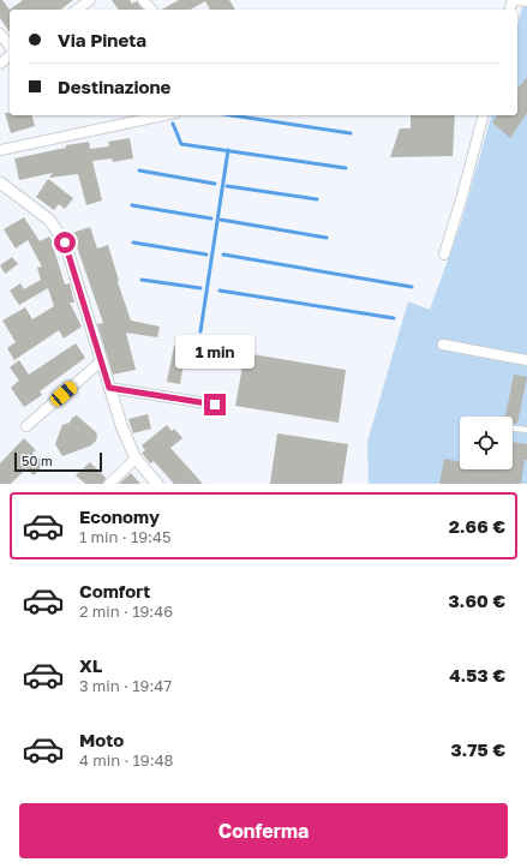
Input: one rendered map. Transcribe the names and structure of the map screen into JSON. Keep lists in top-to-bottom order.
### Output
{
  "scale_bar": "50 m",
  "page": {
    "banner": ["Via Pineta", "Destinazione"],
    "bubble": "1 min",
    "scale": "50 m",
    "list": [
      {
        "name": "Economy",
        "note": "1 min · 19:45",
        "value": "2.66 €"
      },
      {
        "name": "Comfort",
        "note": "2 min · 19:46",
        "value": "3.60 €"
      },
      {
        "name": "XL",
        "note": "3 min · 19:47",
        "value": "4.53 €"
      },
      {
        "name": "Moto",
        "note": "4 min · 19:48",
        "value": "3.75 €"
      }
    ],
    "buttons": "Conferma"
  }
}
